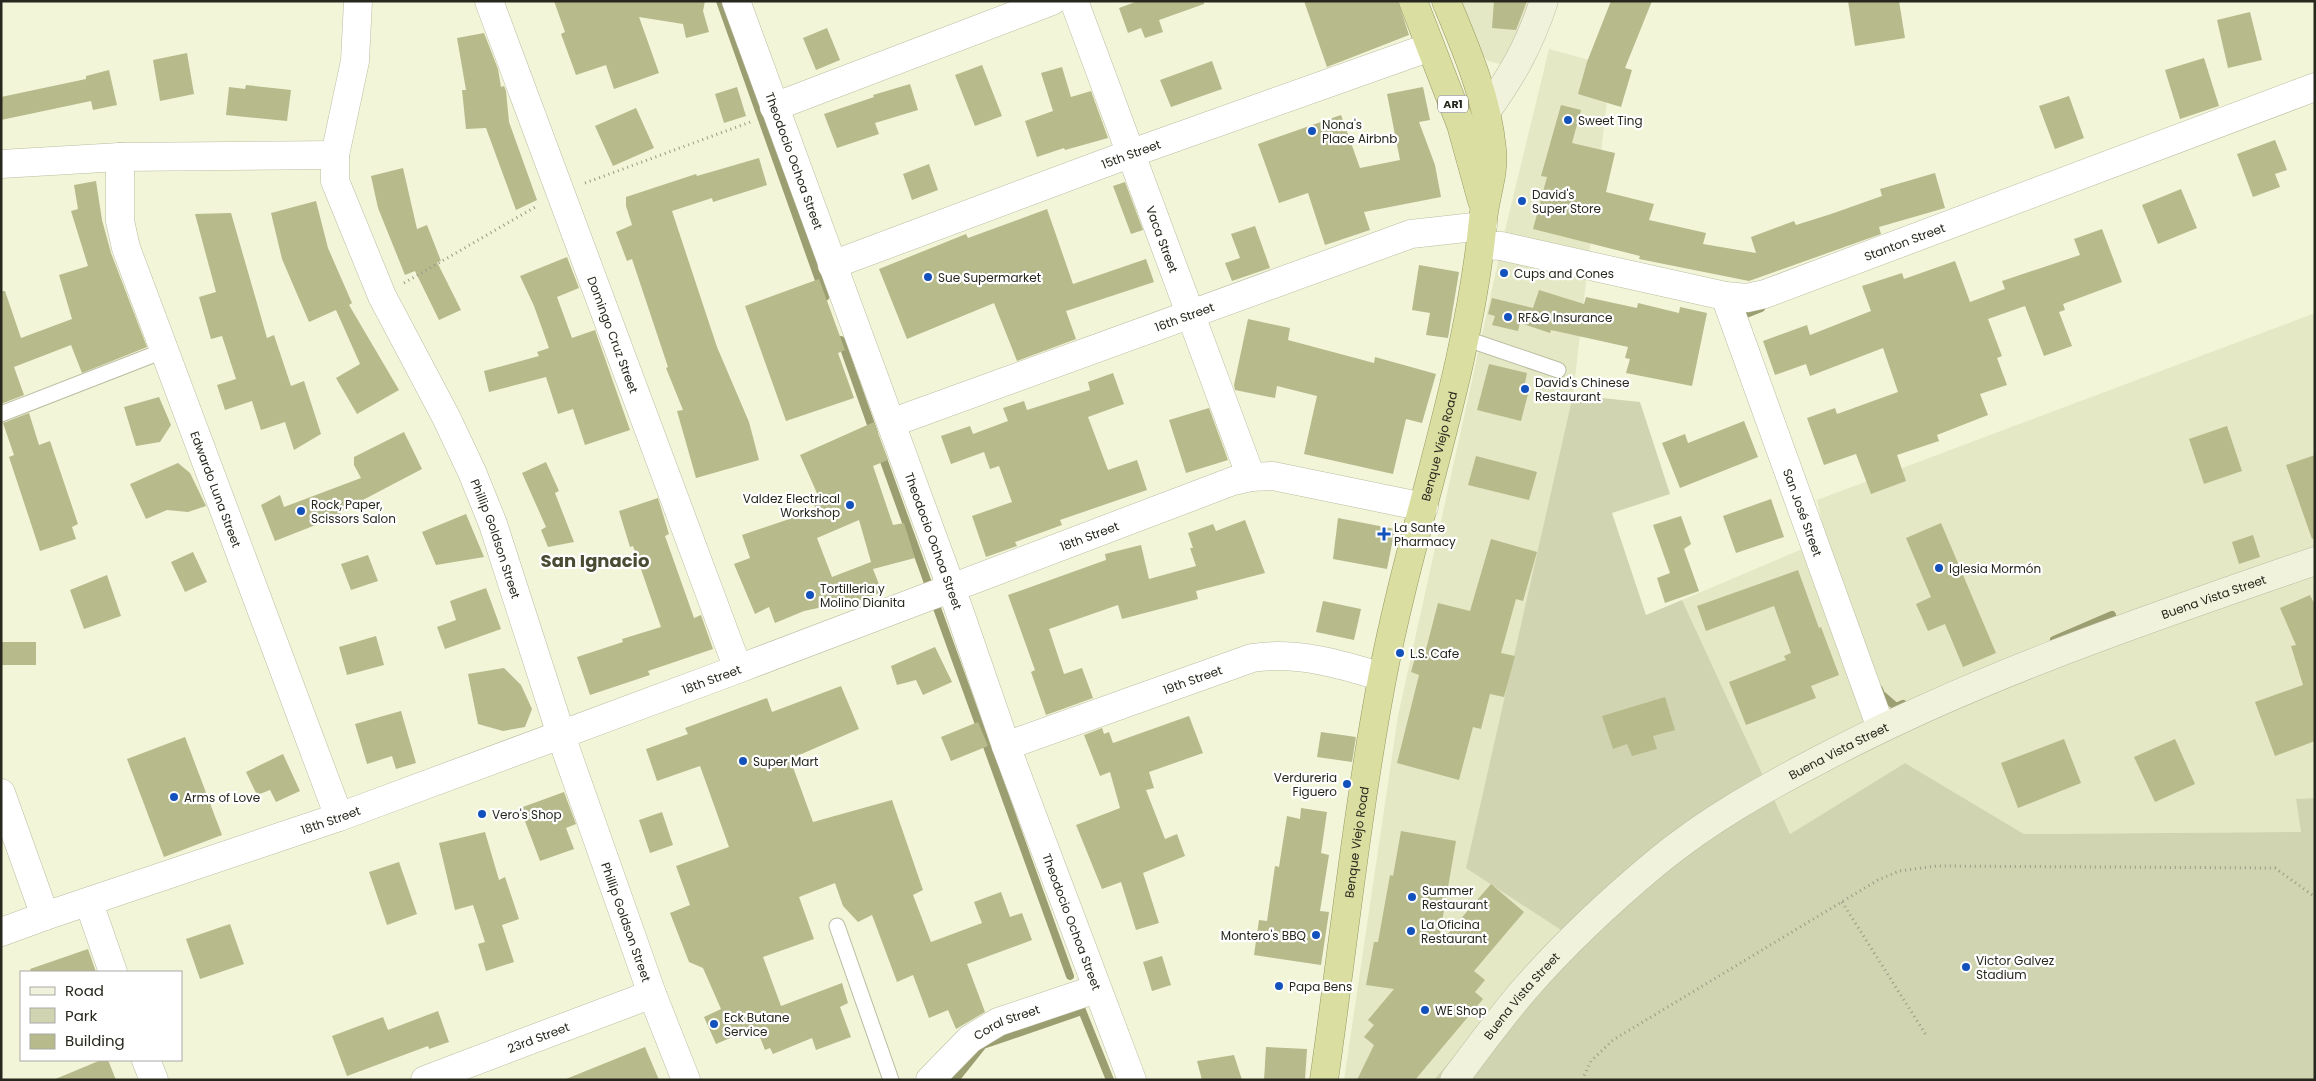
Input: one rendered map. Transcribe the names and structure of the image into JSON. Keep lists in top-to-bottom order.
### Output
{
  "streets": {
    "highway": ["AR1", "Benque Viejo Road"],
    "main road": ["Buena Vista Street"],
    "street": [
      "15th Street",
      "Theodocio Ochoa Street",
      "Vaca Street",
      "Stanton Street",
      "16th Street",
      "Domingo Cruz Street",
      "Edwardo Luna Street",
      "San José Street",
      "18th Street",
      "Phillip Goldson Street",
      "19th Street",
      "Coral Street",
      "23rd Street"
    ]
  },
  "crossings": [
    ["AR1", "15th Street"],
    ["AR1", "Stanton Street"],
    ["AR1", "16th Street"],
    ["AR1", "Benque Viejo Road"],
    ["15th Street", "Theodocio Ochoa Street"],
    ["15th Street", "Vaca Street"],
    ["Theodocio Ochoa Street", "16th Street"],
    ["Theodocio Ochoa Street", "18th Street"],
    ["Theodocio Ochoa Street", "19th Street"],
    ["Theodocio Ochoa Street", "Coral Street"],
    ["Vaca Street", "16th Street"],
    ["Vaca Street", "18th Street"],
    ["Stanton Street", "16th Street"],
    ["Stanton Street", "Benque Viejo Road"],
    ["Stanton Street", "San José Street"],
    ["16th Street", "Benque Viejo Road"],
    ["Domingo Cruz Street", "18th Street"],
    ["Benque Viejo Road", "18th Street"],
    ["Benque Viejo Road", "19th Street"],
    ["Edwardo Luna Street", "18th Street"],
    ["San José Street", "Buena Vista Street"],
    ["18th Street", "Phillip Goldson Street"],
    ["Phillip Goldson Street", "23rd Street"]
  ],
  "districts": ["San Ignacio"],
  "places": {
    "other": [
      "Sweet Ting",
      "Nona's Place Airbnb",
      "David's Super Store",
      "Cups and Cones",
      "Sue Supermarket",
      "RF&G Insurance",
      "David's Chinese Restaurant",
      "Valdez Electrical Workshop",
      "Rock, Paper, Scissors Salon",
      "Iglesia Mormón",
      "Tortilleria y Molino Dianita",
      "L.S. Cafe",
      "Super Mart",
      "Verdureria Figuero",
      "Arms of Love",
      "Vero's Shop",
      "Summer Restaurant",
      "La Oficina Restaurant",
      "Montero's BBQ",
      "Victor Galvez Stadium",
      "Papa Bens",
      "WE Shop",
      "Eck Butane Service"
    ],
    "health": ["La Sante Pharmacy"]
  },
  "legend": ["Road", "Park", "Building"]
}
